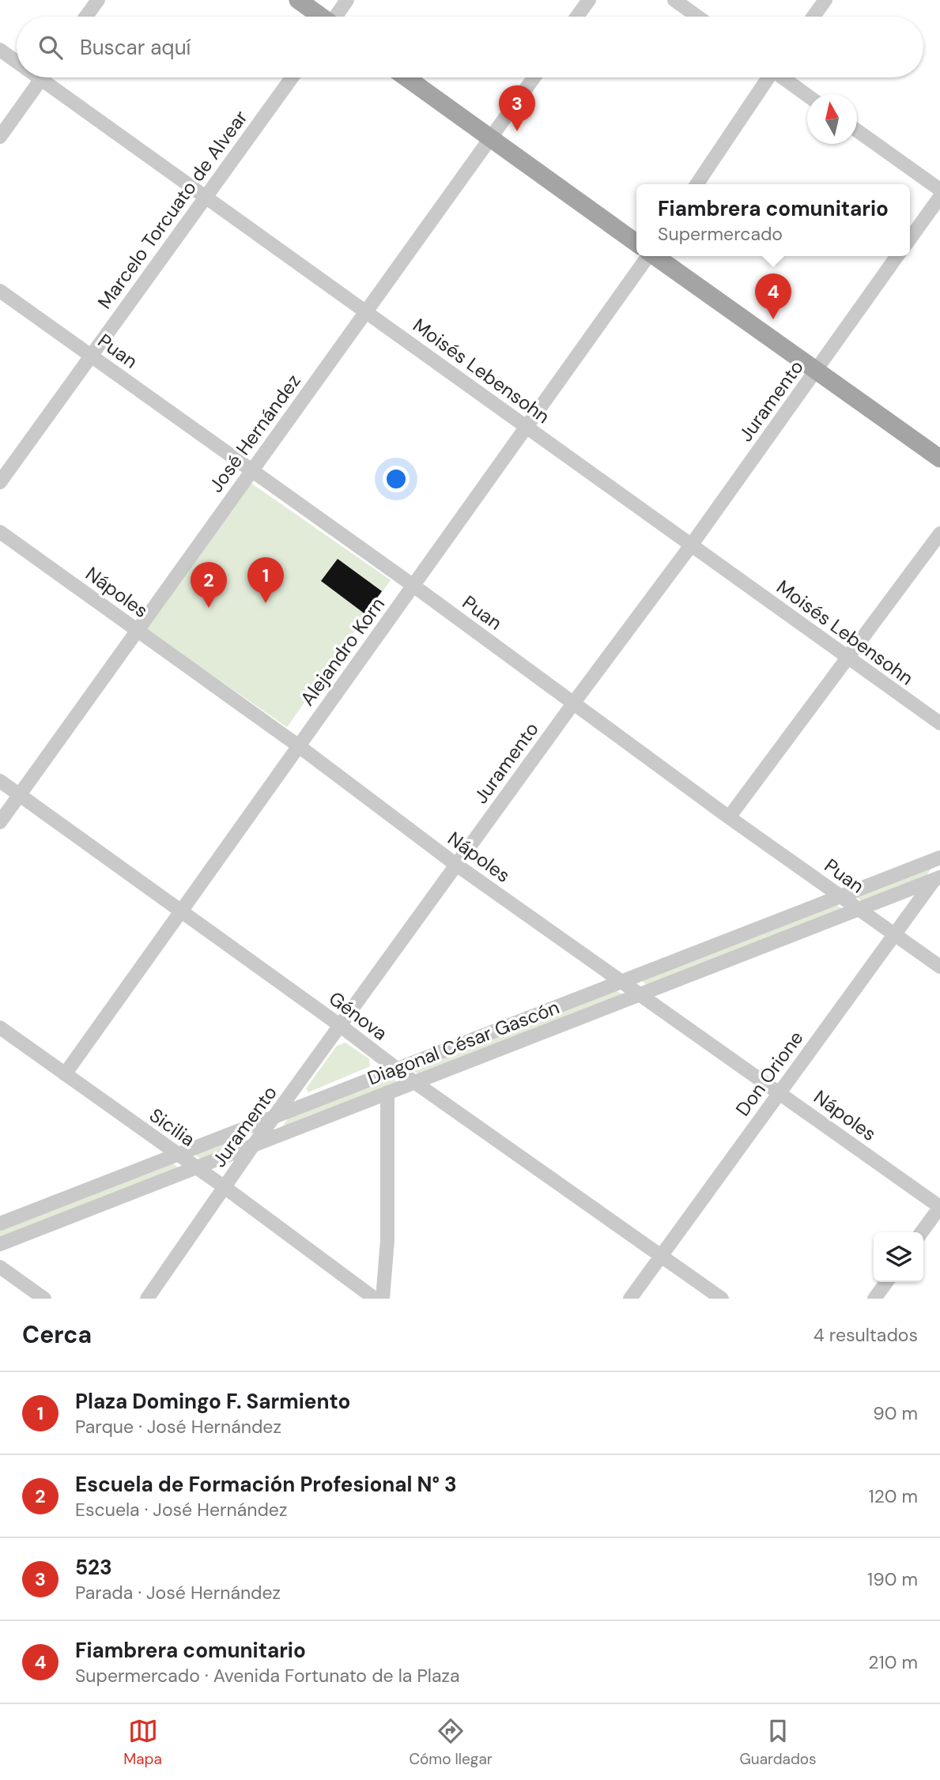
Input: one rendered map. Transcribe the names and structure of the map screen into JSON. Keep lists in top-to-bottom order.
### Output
{
  "streets": {
    "street": [
      "Marcelo Torcuato de Alvear",
      "Puan",
      "Moisés Lebensohn",
      "Juramento",
      "José Hernández",
      "Nápoles",
      "Alejandro Korn",
      "Génova",
      "Diagonal César Gascón",
      "Don Orione",
      "Sicilia"
    ]
  },
  "crossings": [
    ["Marcelo Torcuato de Alvear", "Puan"],
    ["Marcelo Torcuato de Alvear", "Moisés Lebensohn"],
    ["Puan", "Juramento"],
    ["Puan", "José Hernández"],
    ["Puan", "Alejandro Korn"],
    ["Puan", "Diagonal César Gascón"],
    ["Puan", "Don Orione"],
    ["Moisés Lebensohn", "Juramento"],
    ["Moisés Lebensohn", "José Hernández"],
    ["Moisés Lebensohn", "Alejandro Korn"],
    ["Juramento", "Nápoles"],
    ["Juramento", "Génova"],
    ["Juramento", "Diagonal César Gascón"],
    ["Juramento", "Sicilia"],
    ["José Hernández", "Nápoles"],
    ["José Hernández", "Génova"],
    ["Nápoles", "Alejandro Korn"],
    ["Nápoles", "Diagonal César Gascón"],
    ["Nápoles", "Don Orione"],
    ["Alejandro Korn", "Génova"],
    ["Alejandro Korn", "Sicilia"],
    ["Génova", "Diagonal César Gascón"],
    ["Génova", "Don Orione"],
    ["Diagonal César Gascón", "Don Orione"],
    ["Diagonal César Gascón", "Sicilia"]
  ],
  "north": "top",
  "page": {
    "search": "Buscar aquí",
    "pins": [
      "3",
      "4",
      "1",
      "2"
    ],
    "popup": ["Fiambrera comunitario", "Supermercado"],
    "heading": ["Cerca", "4 resultados"],
    "list": [
      {
        "mark": "1",
        "name": "Plaza Domingo F. Sarmiento",
        "note": "Parque · José Hernández",
        "value": "90 m"
      },
      {
        "mark": "2",
        "name": "Escuela de Formación Profesional N° 3",
        "note": "Escuela · José Hernández",
        "value": "120 m"
      },
      {
        "mark": "3",
        "name": "523",
        "note": "Parada · José Hernández",
        "value": "190 m"
      },
      {
        "mark": "4",
        "name": "Fiambrera comunitario",
        "note": "Supermercado · Avenida Fortunato de la Plaza",
        "value": "210 m"
      }
    ],
    "nav": ["Mapa", "Cómo llegar", "Guardados"]
  }
}
